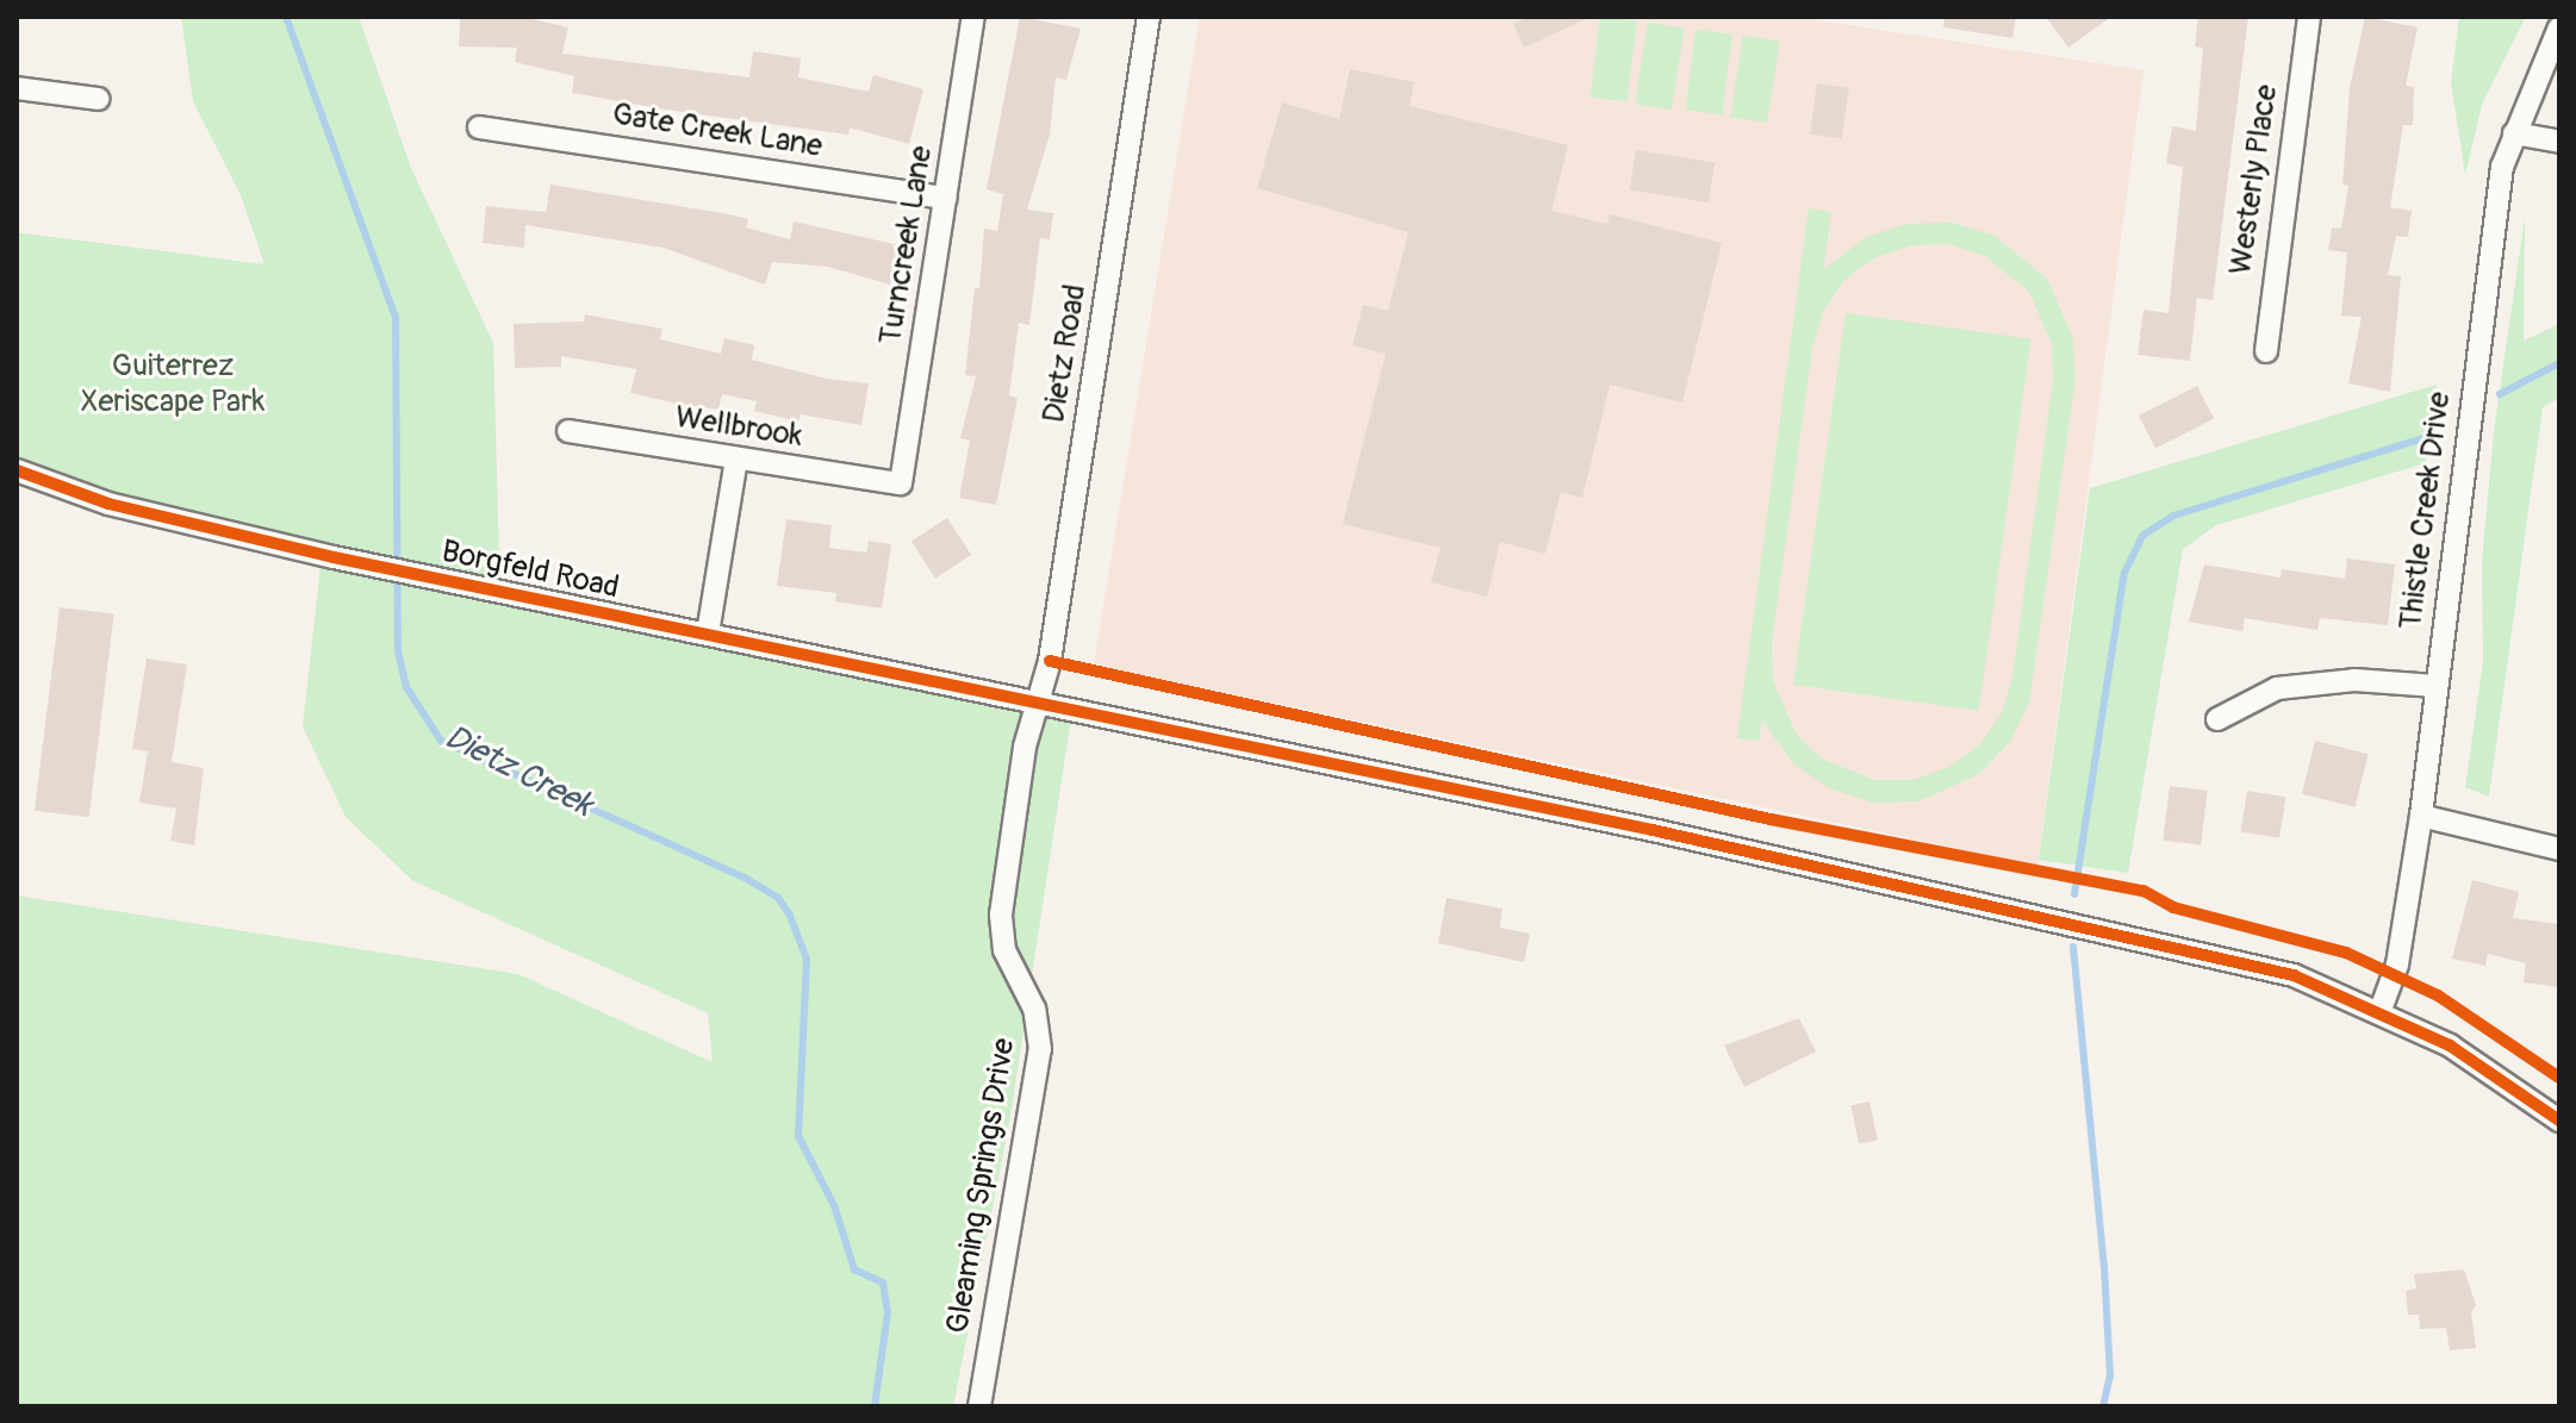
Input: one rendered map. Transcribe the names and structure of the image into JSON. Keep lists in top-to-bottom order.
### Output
{
  "streets": {
    "street": [
      "Gate Creek Lane",
      "Westerly Place",
      "Turncreek Lane",
      "Dietz Road",
      "Wellbrook",
      "Thistle Creek Drive",
      "Borgfeld Road",
      "Gleaming Springs Drive"
    ]
  },
  "crossings": [
    ["Gate Creek Lane", "Turncreek Lane"],
    ["Turncreek Lane", "Wellbrook"],
    ["Dietz Road", "Borgfeld Road"],
    ["Dietz Road", "Gleaming Springs Drive"],
    ["Thistle Creek Drive", "Borgfeld Road"],
    ["Borgfeld Road", "Gleaming Springs Drive"]
  ],
  "water": ["Dietz Creek"],
  "parks": ["Guiterrez Xeriscape Park"]
}
